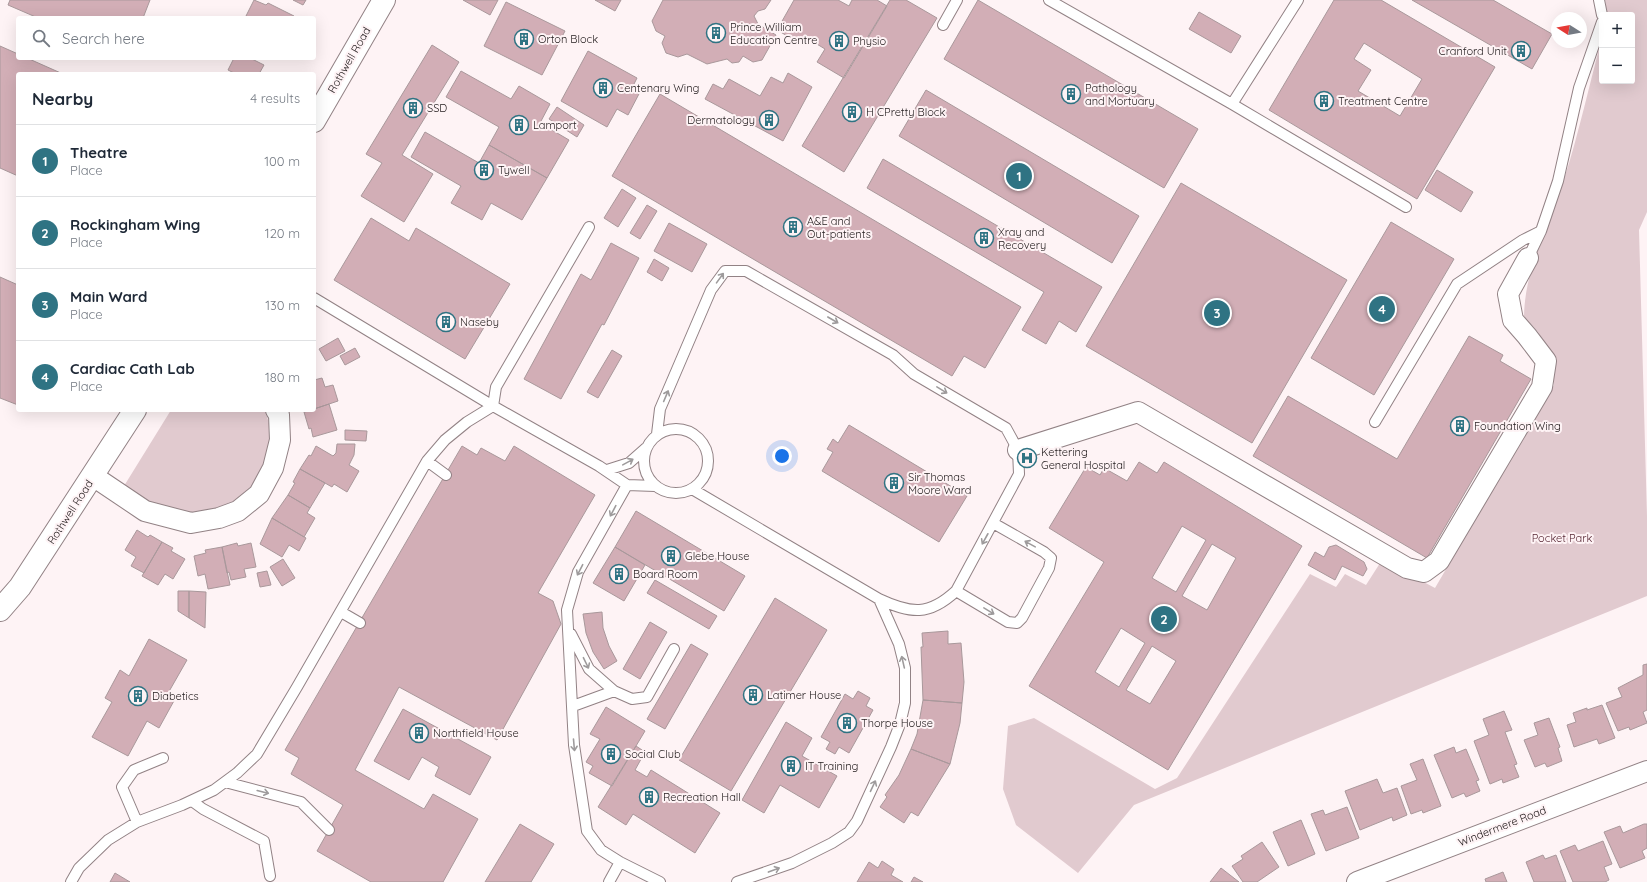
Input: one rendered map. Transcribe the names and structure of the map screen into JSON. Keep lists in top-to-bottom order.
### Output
{
  "streets": {
    "main road": ["Rothwell Road"],
    "street": ["Windermere Road"]
  },
  "parks": ["Pocket Park"],
  "places": {
    "building": [
      "Prince William Education Centre",
      "Orton Block",
      "Physio",
      "Cranford Unit",
      "Centenary Wing",
      "Pathology and Mortuary",
      "Treatment Centre",
      "SSD",
      "H CPretty Block",
      "Dermatology",
      "Lamport",
      "Tywell",
      "A&E and Out-patients",
      "Xray and Recovery",
      "Naseby",
      "Foundation Wing",
      "Sir Thomas Moore Ward",
      "Glebe House",
      "Board Room",
      "Latimer House",
      "Diabetics",
      "Thorpe House",
      "Northfield House",
      "Social Club",
      "IT Training",
      "Recreation Hall"
    ],
    "hospital": ["Kettering General Hospital"]
  },
  "north": "left",
  "page": {
    "map_buttons": ["+", "−"],
    "search": "Search here",
    "heading": ["Nearby", "4 results"],
    "list": [
      {
        "mark": "1",
        "name": "Theatre",
        "note": "Place",
        "value": "100 m"
      },
      {
        "mark": "2",
        "name": "Rockingham Wing",
        "note": "Place",
        "value": "120 m"
      },
      {
        "mark": "3",
        "name": "Main Ward",
        "note": "Place",
        "value": "130 m"
      },
      {
        "mark": "4",
        "name": "Cardiac Cath Lab",
        "note": "Place",
        "value": "180 m"
      }
    ],
    "pins": [
      "1",
      "4",
      "3",
      "2"
    ]
  }
}
